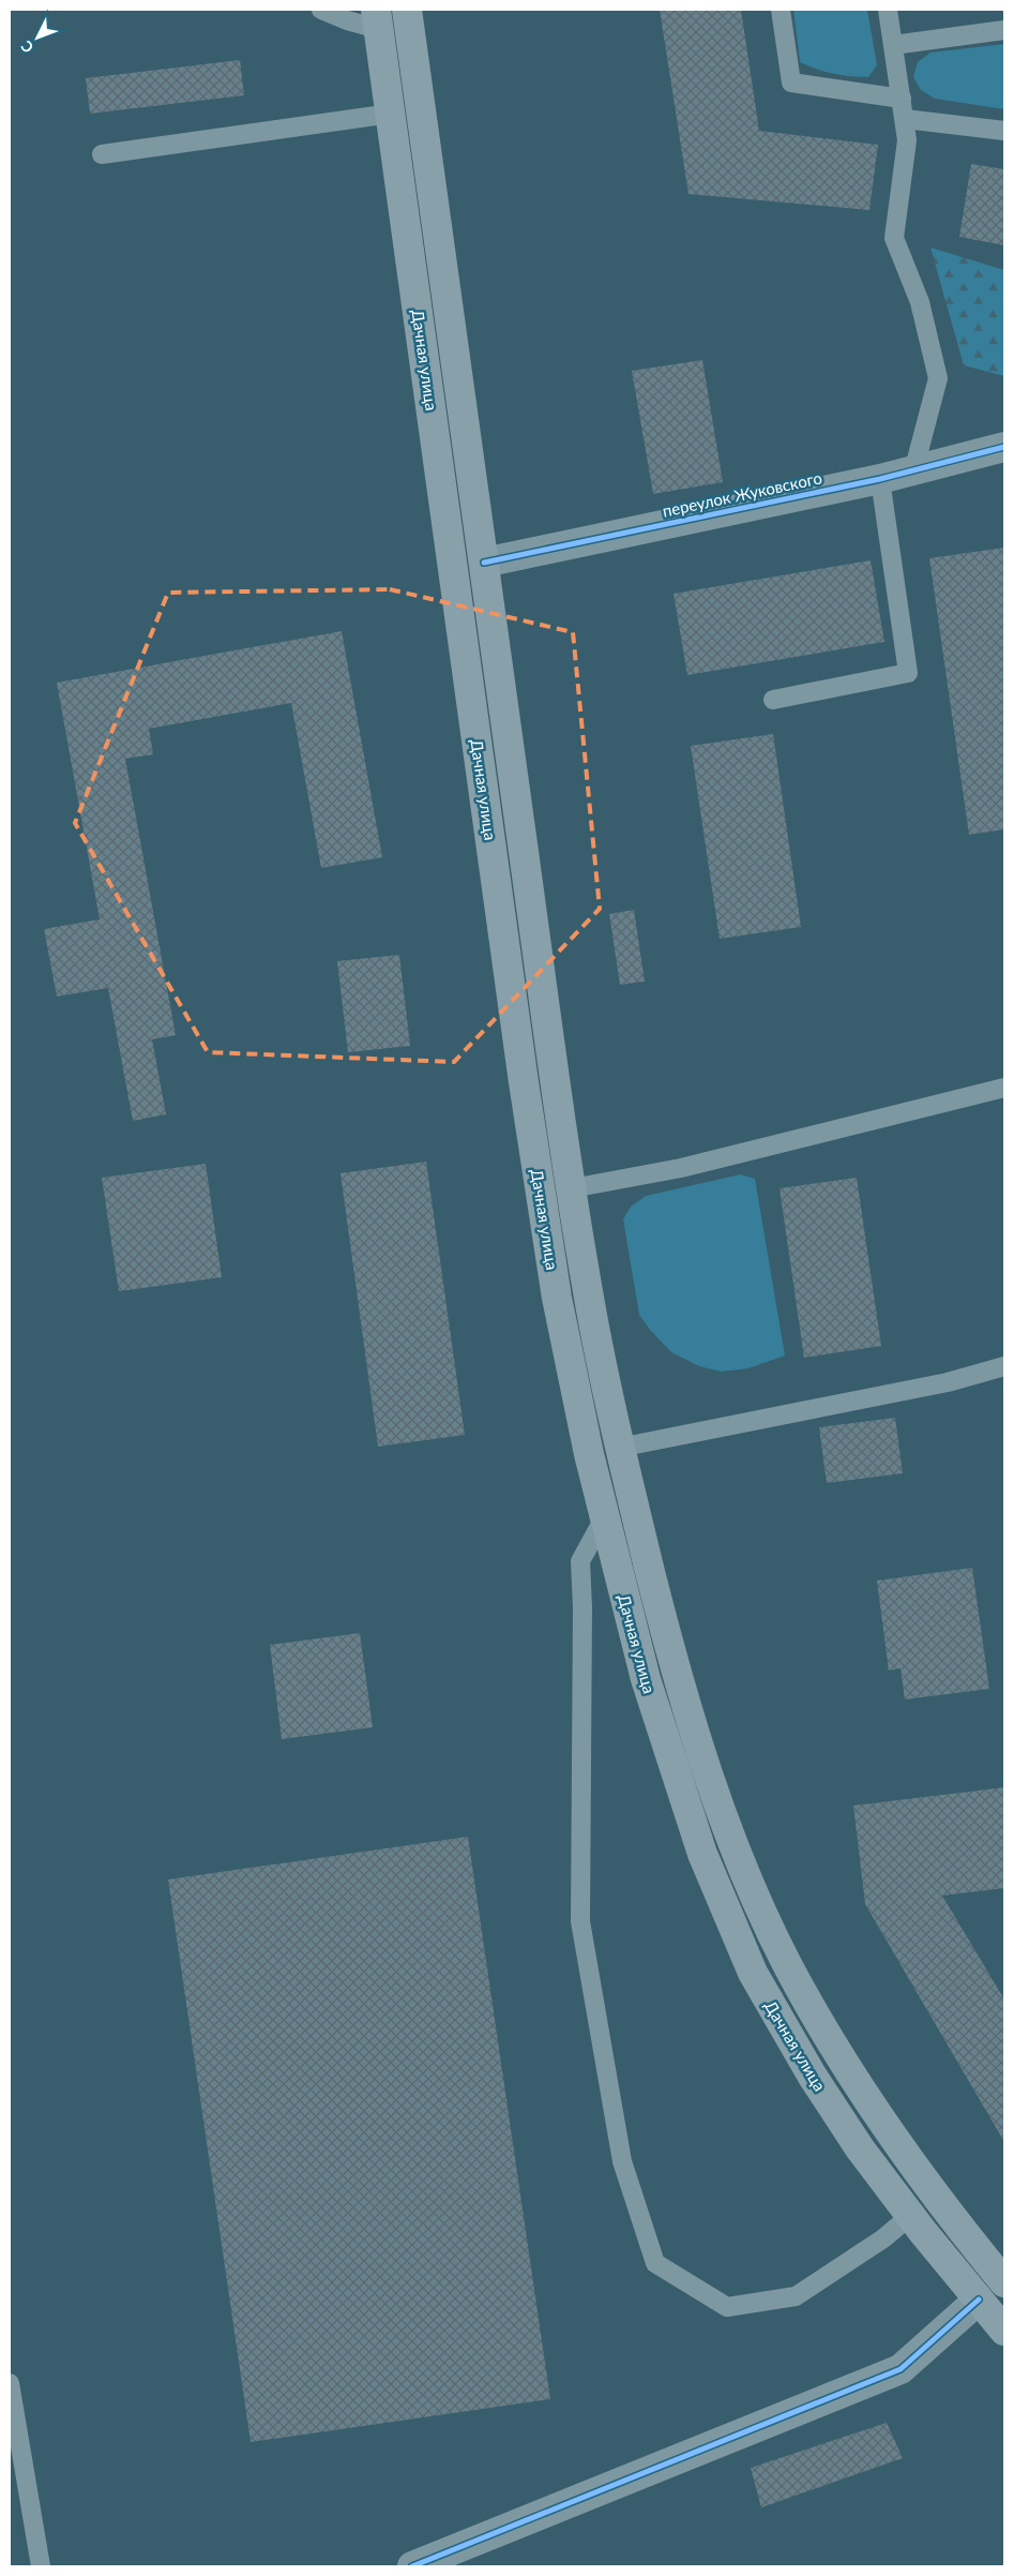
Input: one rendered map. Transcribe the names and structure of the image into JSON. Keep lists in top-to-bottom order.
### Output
{
  "streets": {
    "main road": ["Дачная улица"],
    "street": ["переулок Жуковского"]
  },
  "crossings": [
    ["Дачная улица", "переулок Жуковского"]
  ],
  "north": "bottom left"
}
